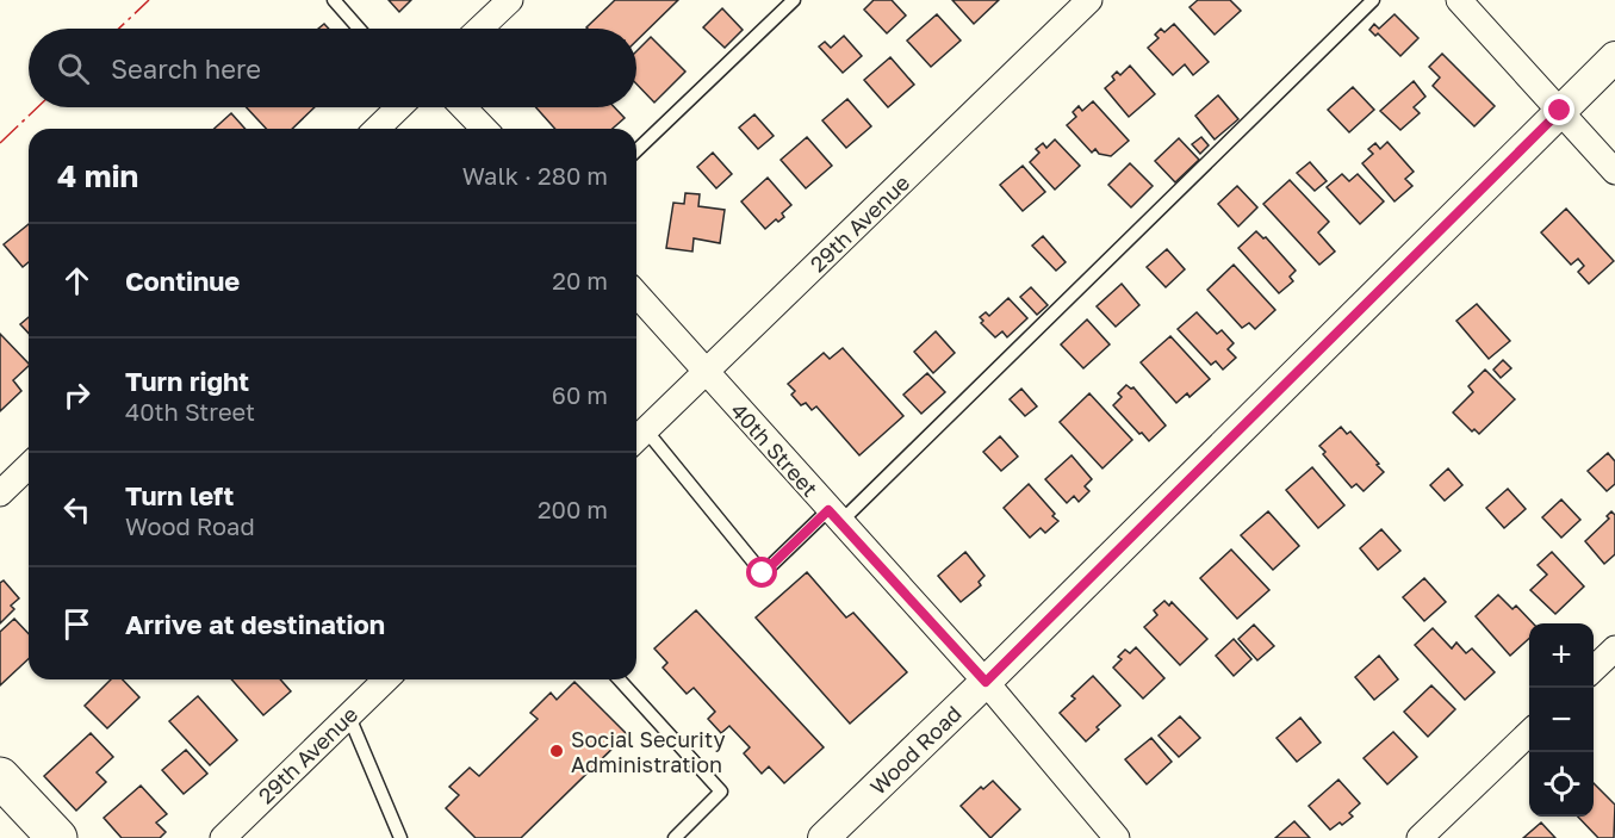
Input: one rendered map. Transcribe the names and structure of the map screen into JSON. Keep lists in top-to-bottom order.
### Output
{
  "streets": {
    "street": ["29th Avenue", "40th Street", "Wood Road"]
  },
  "crossings": [
    ["29th Avenue", "40th Street"],
    ["40th Street", "Wood Road"]
  ],
  "places": ["Social Security Administration"],
  "page": {
    "search": "Search here",
    "heading": ["4 min", "Walk · 280 m"],
    "list": [
      ["Continue", "20 m"],
      ["Turn right", "40th Street", "60 m"],
      ["Turn left", "Wood Road", "200 m"],
      "Arrive at destination"
    ],
    "map_buttons": ["+", "−"]
  }
}
